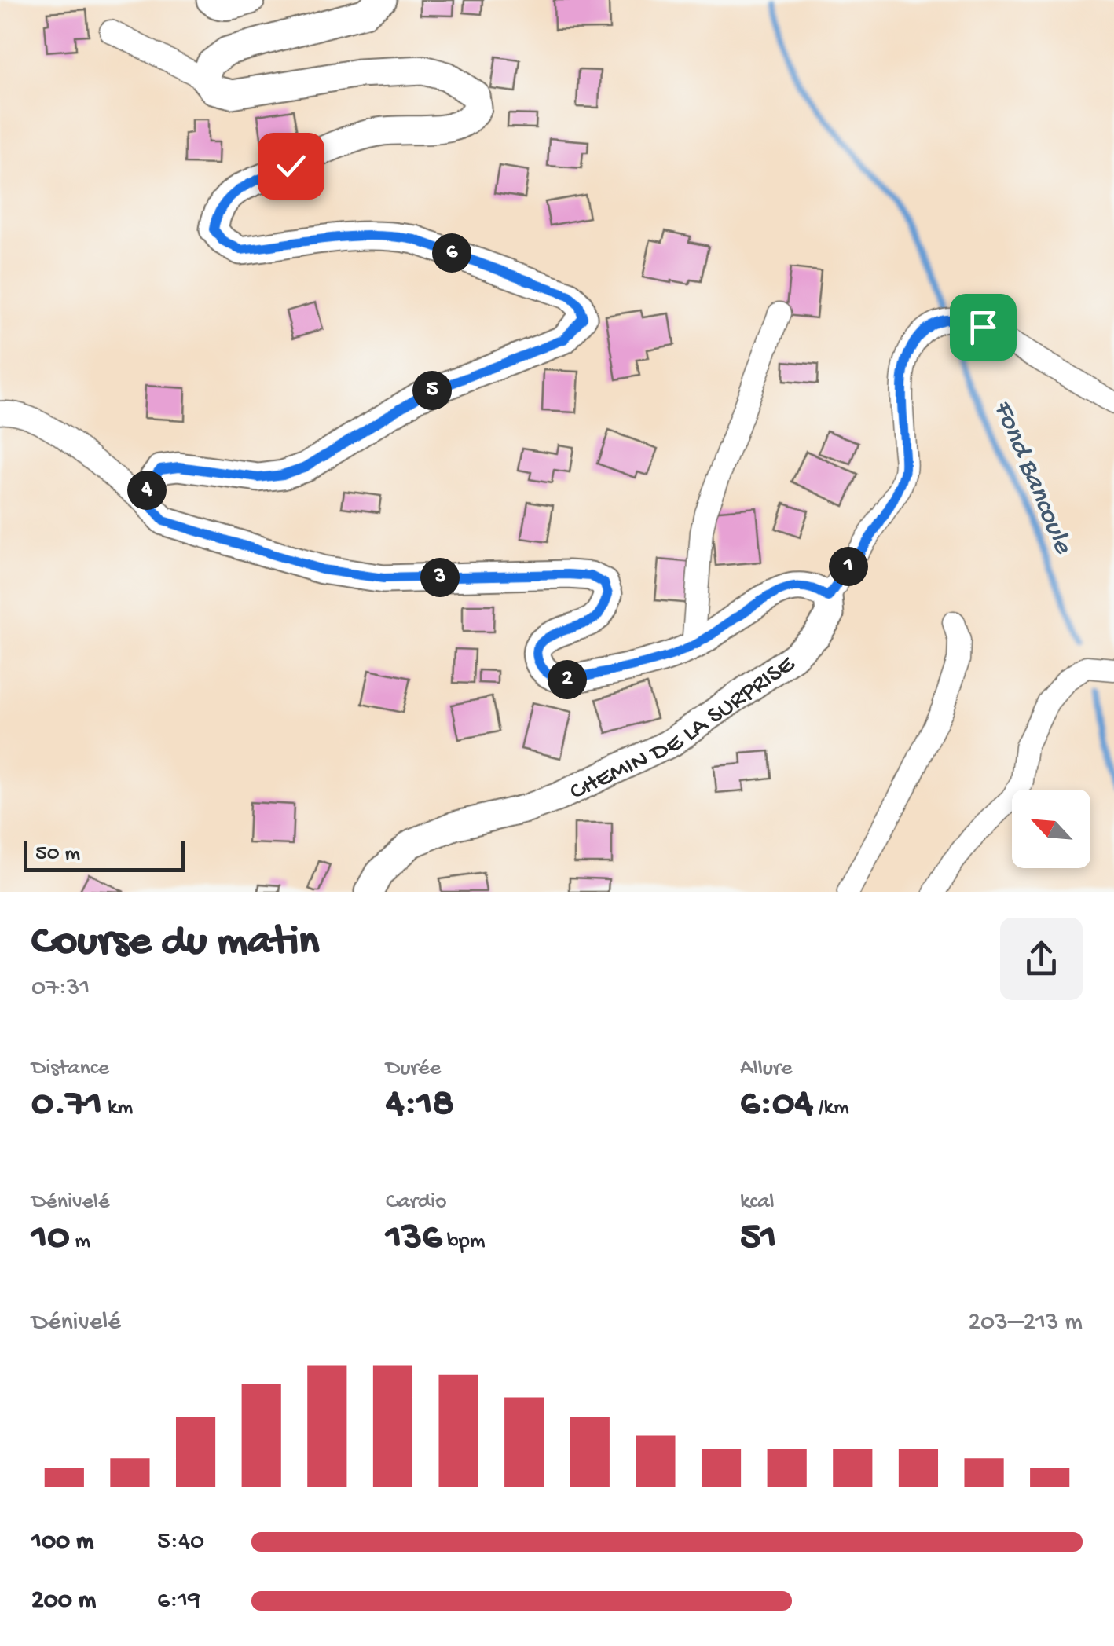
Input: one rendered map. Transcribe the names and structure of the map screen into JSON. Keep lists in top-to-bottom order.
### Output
{
  "streets": {
    "main road": ["CHEMIN DE LA SURPRISE"]
  },
  "water": ["Fond Bancoule"],
  "scale_bar": "50 m",
  "north": "top left",
  "page": {
    "pins": [
      "6",
      "5",
      "4",
      "1",
      "3",
      "2"
    ],
    "scale": "50 m",
    "heading": ["Course du matin", "07:31"],
    "stats": [
      ["Distance", "0.71 km"],
      ["Durée", "4:18"],
      ["Allure", "6:04 /km"],
      ["Dénivelé", "10 m"],
      ["Cardio", "136 bpm"],
      ["kcal", "51"]
    ],
    "chart": ["Dénivelé", "203–213 m"],
    "list": [
      {
        "name": "100 m",
        "note": "5:40"
      },
      {
        "name": "200 m",
        "note": "6:19"
      }
    ]
  }
}
